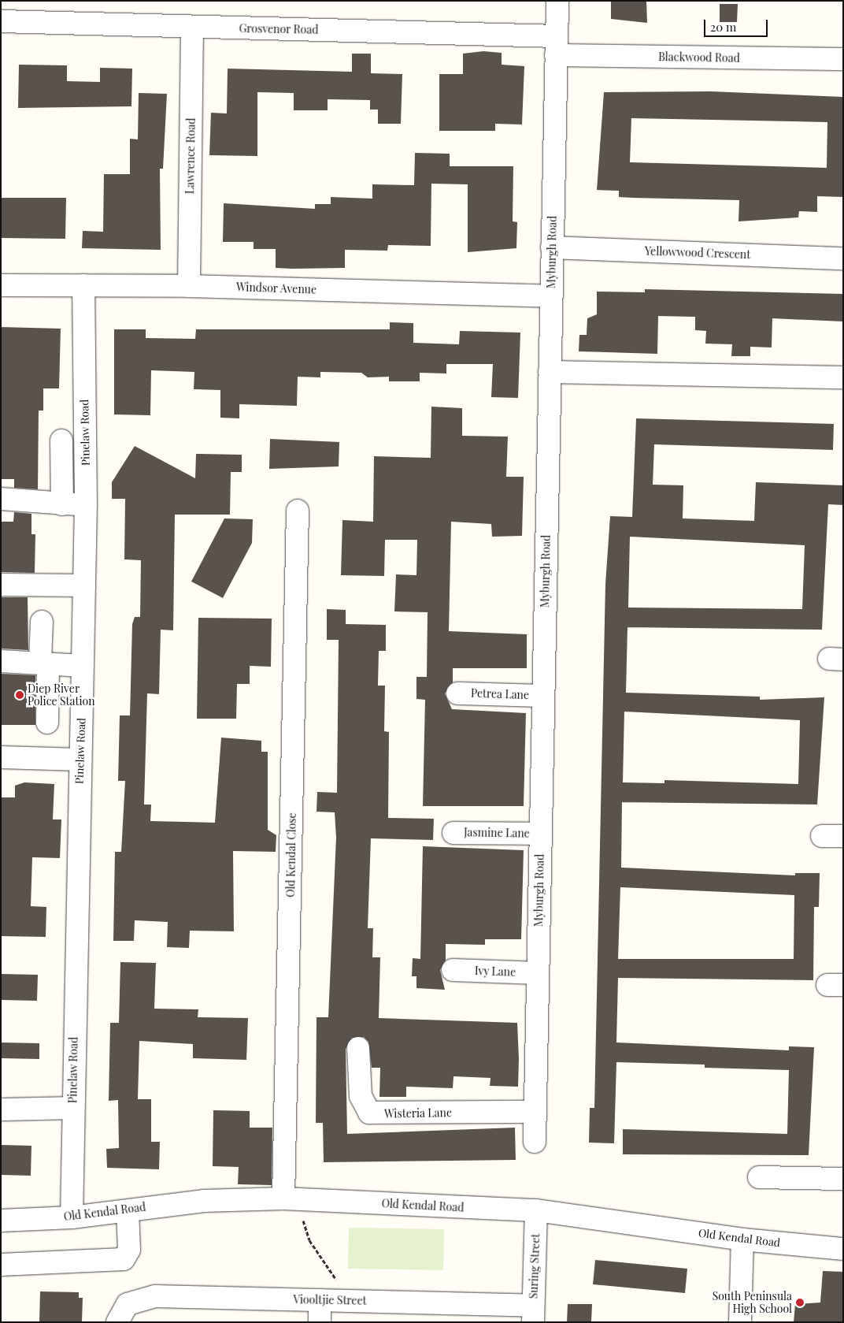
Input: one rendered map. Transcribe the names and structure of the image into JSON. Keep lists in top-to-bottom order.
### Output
{
  "streets": {
    "street": [
      "Grosvenor Road",
      "Blackwood Road",
      "Lawrence Road",
      "Myburgh Road",
      "Yellowwood Crescent",
      "Windsor Avenue",
      "Pinelaw Road",
      "Petrea Lane",
      "Jasmine Lane",
      "Old Kendal Close",
      "Ivy Lane",
      "Wisteria Lane",
      "Old Kendal Road",
      "Suring Street",
      "Viooltjie Street"
    ]
  },
  "crossings": [
    ["Grosvenor Road", "Blackwood Road"],
    ["Grosvenor Road", "Lawrence Road"],
    ["Grosvenor Road", "Myburgh Road"],
    ["Blackwood Road", "Myburgh Road"],
    ["Lawrence Road", "Windsor Avenue"],
    ["Myburgh Road", "Yellowwood Crescent"],
    ["Myburgh Road", "Windsor Avenue"],
    ["Myburgh Road", "Petrea Lane"],
    ["Myburgh Road", "Jasmine Lane"],
    ["Myburgh Road", "Ivy Lane"],
    ["Myburgh Road", "Wisteria Lane"],
    ["Windsor Avenue", "Pinelaw Road"],
    ["Pinelaw Road", "Old Kendal Road"],
    ["Old Kendal Close", "Old Kendal Road"],
    ["Old Kendal Road", "Suring Street"],
    ["Suring Street", "Viooltjie Street"]
  ],
  "places": ["Diep River Police Station", "South Peninsula High School"],
  "scale_bar": "20 m"
}
